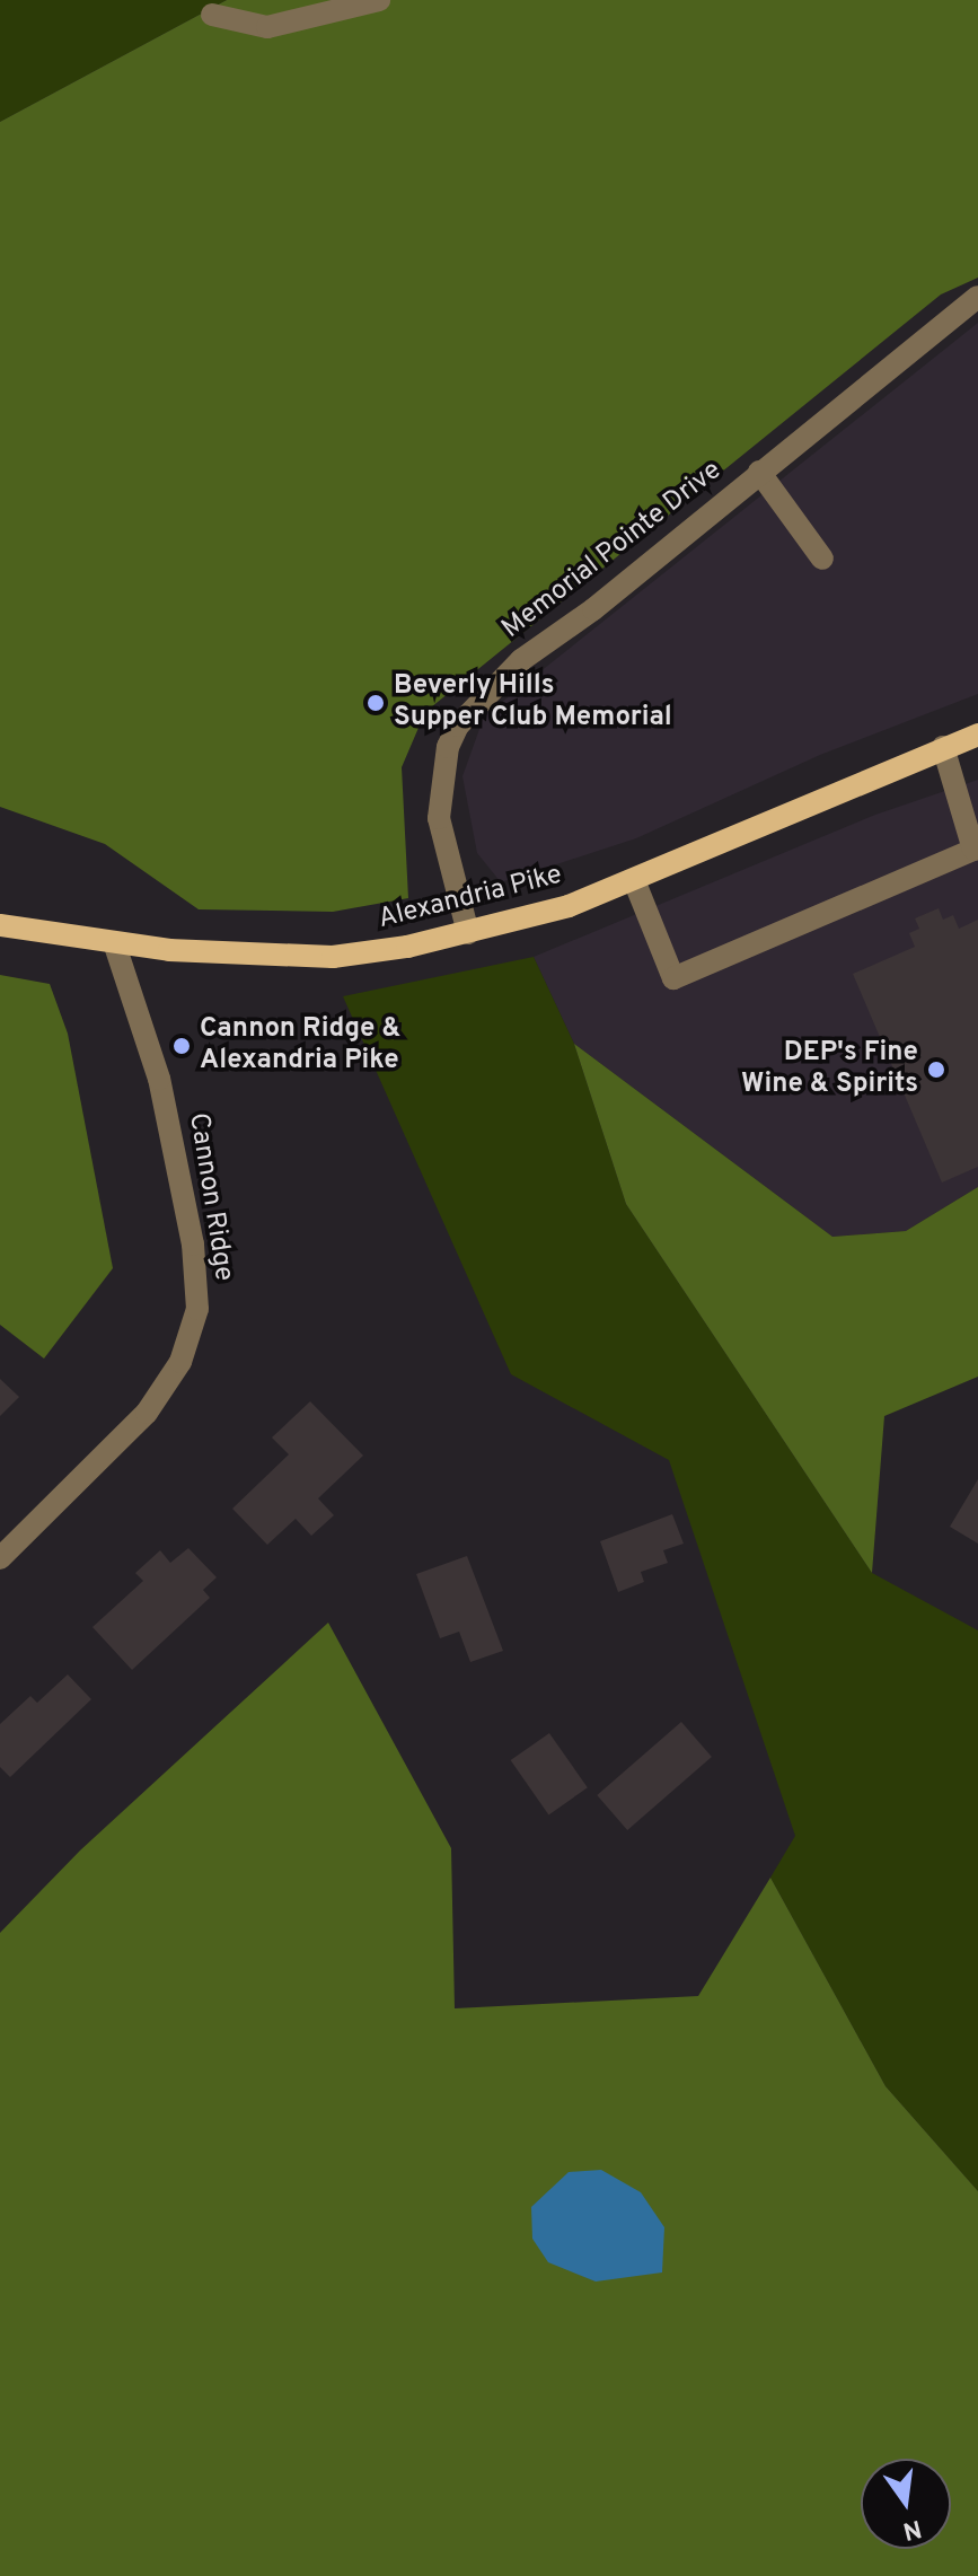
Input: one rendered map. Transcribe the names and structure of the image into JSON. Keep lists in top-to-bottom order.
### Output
{
  "streets": {
    "main road": ["Alexandria Pike"],
    "street": ["Memorial Pointe Drive", "Cannon Ridge"]
  },
  "crossings": [
    ["Memorial Pointe Drive", "Alexandria Pike"],
    ["Alexandria Pike", "Cannon Ridge"]
  ],
  "places": ["Beverly Hills Supper Club Memorial", "Cannon Ridge & Alexandria Pike", "DEP's Fine Wine & Spirits"],
  "north": "bottom"
}
